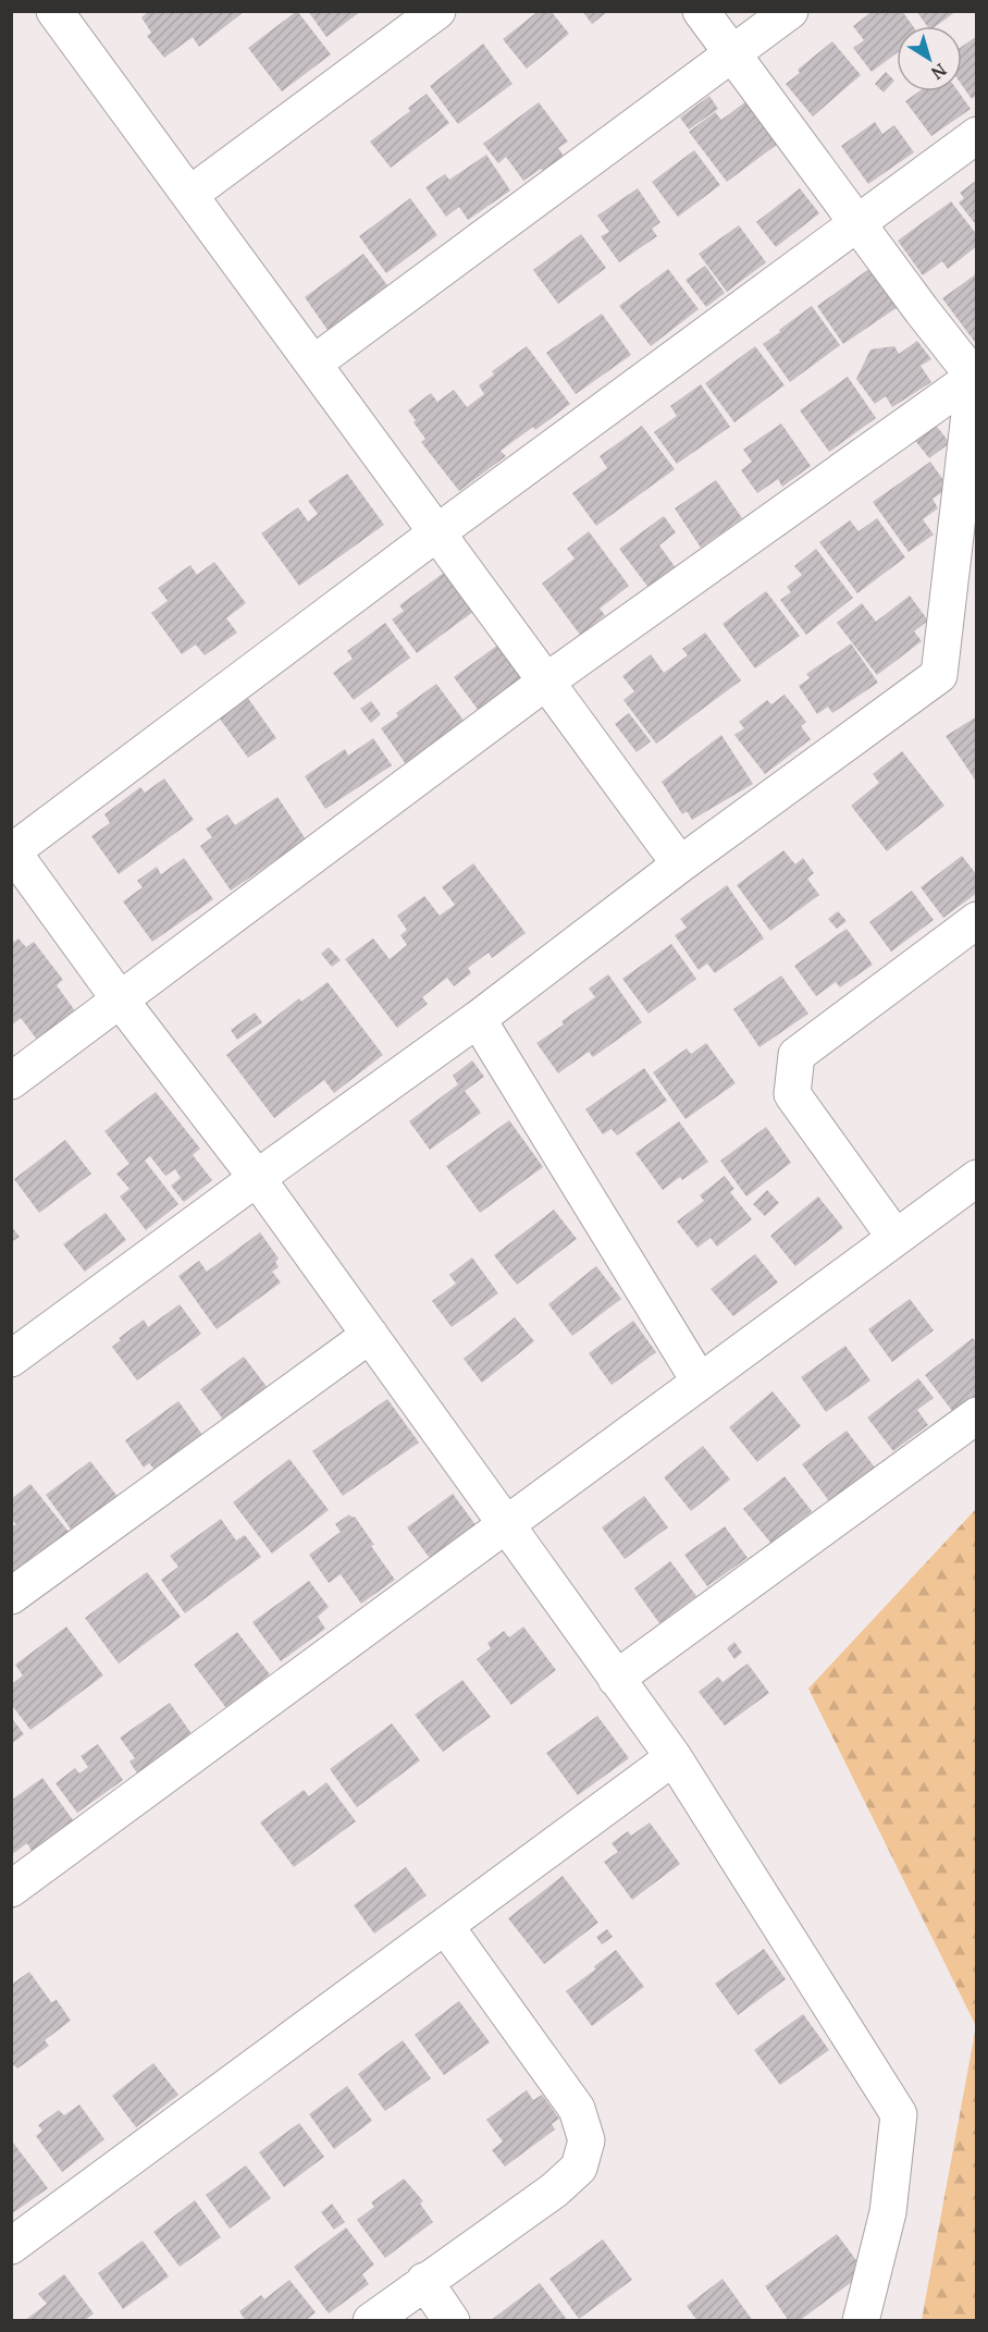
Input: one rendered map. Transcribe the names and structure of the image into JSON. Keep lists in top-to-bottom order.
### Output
{
  "north": "bottom right"
}
